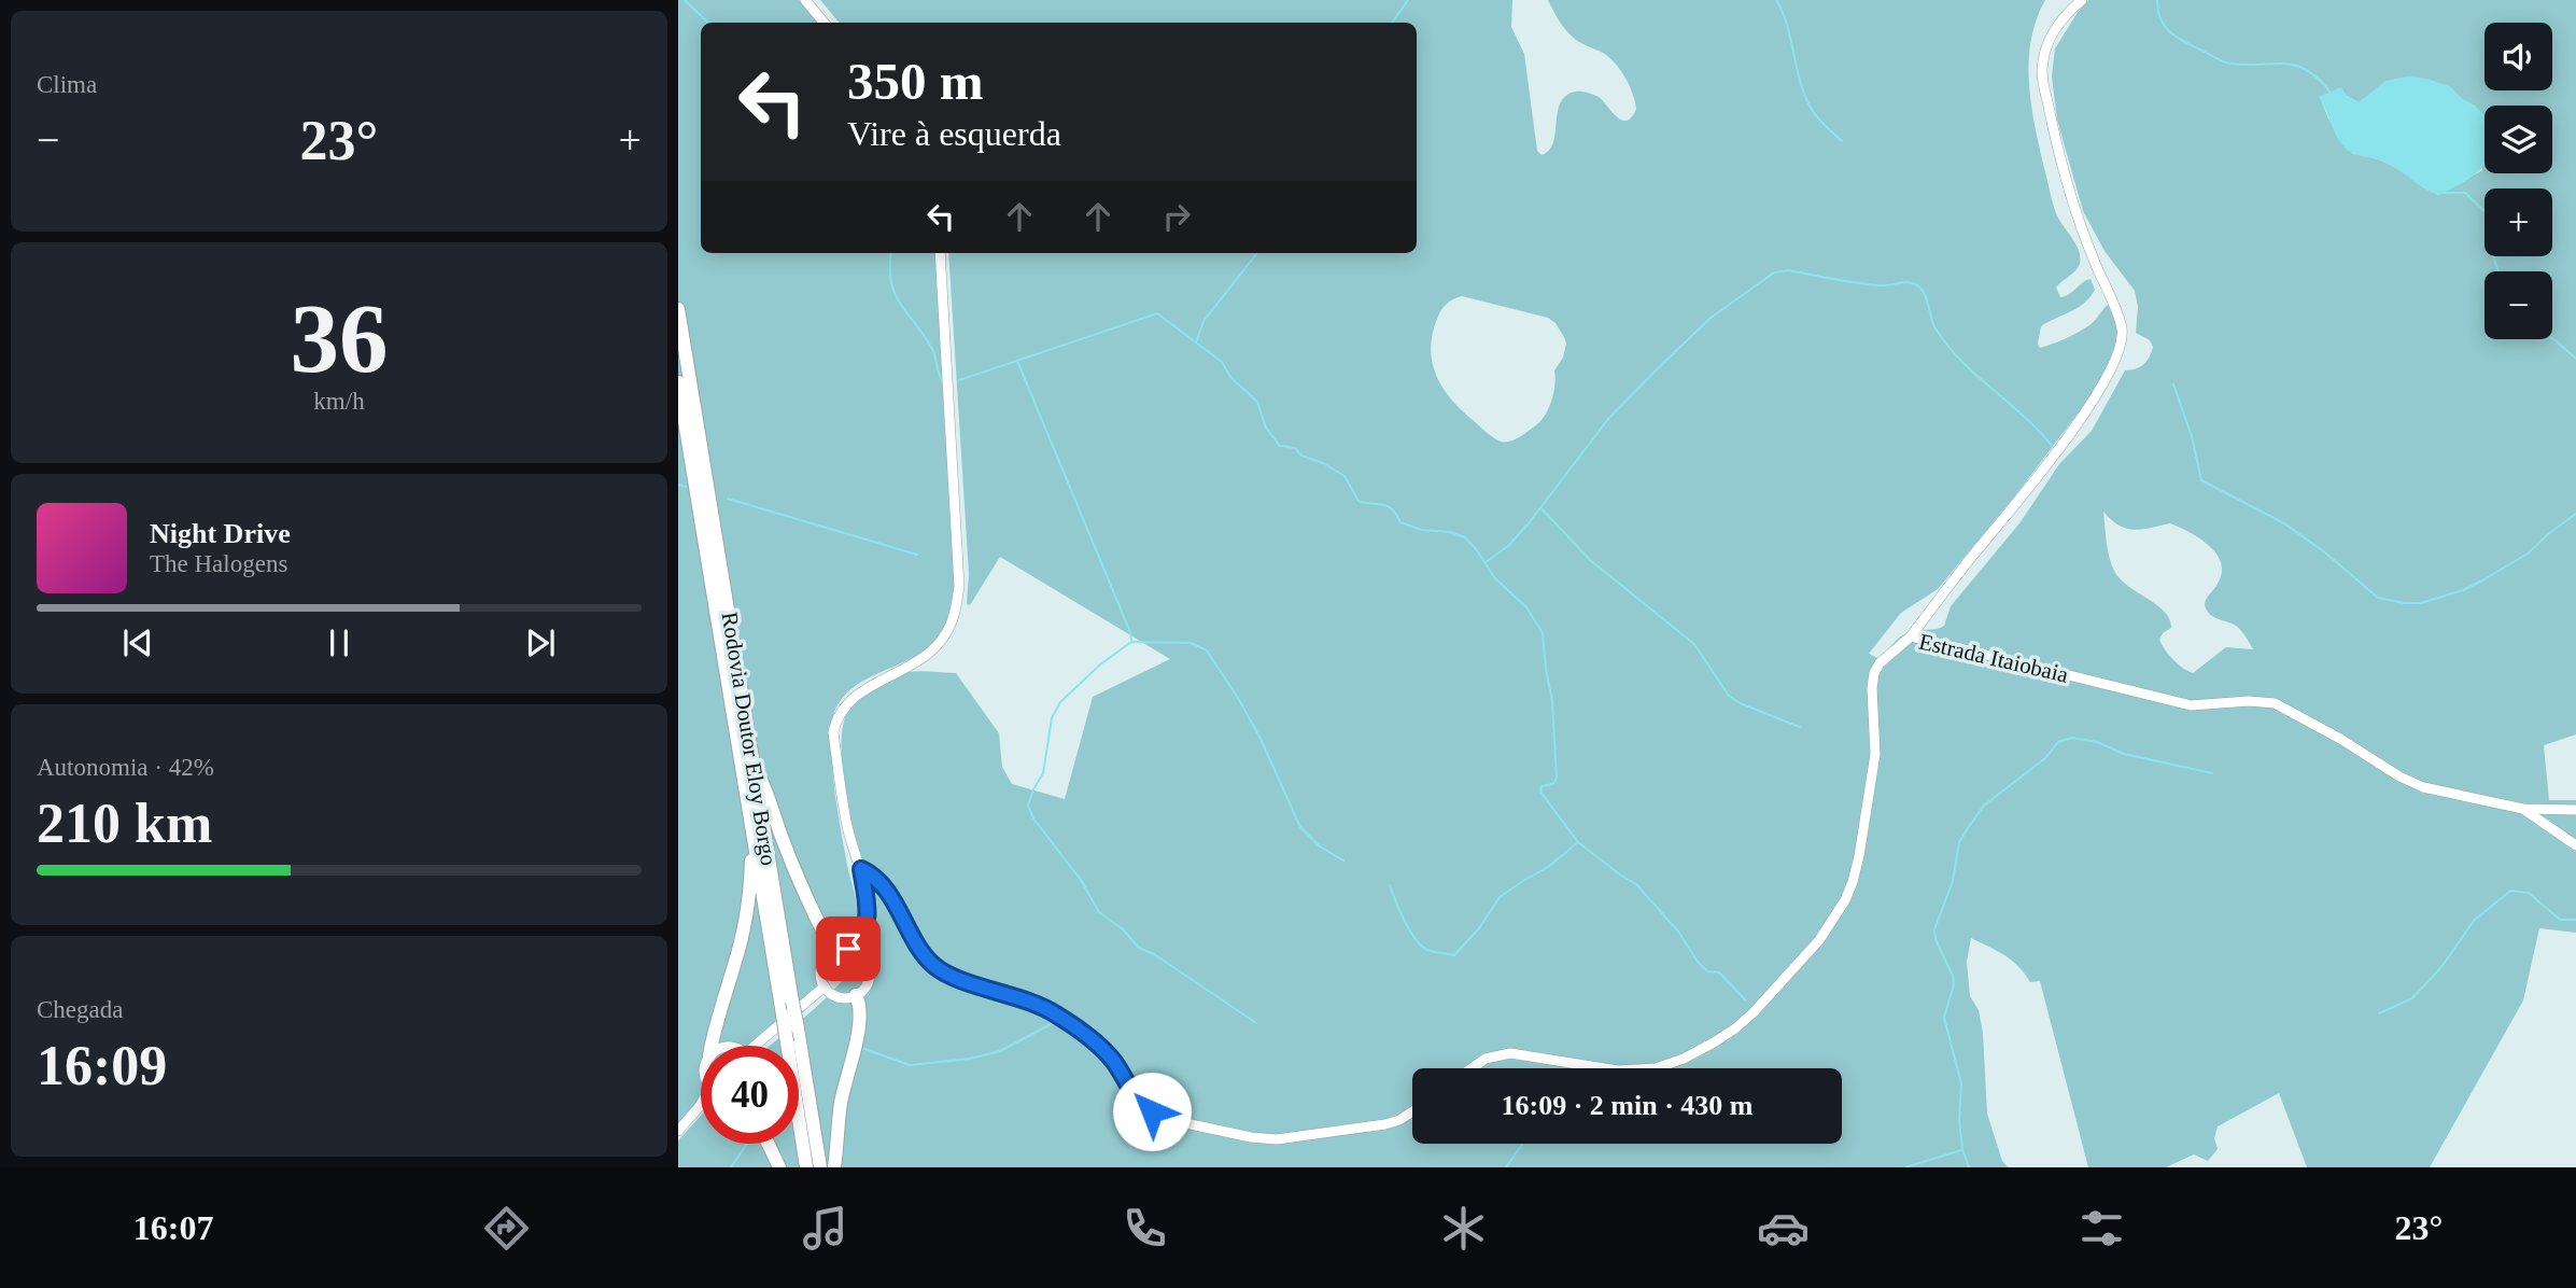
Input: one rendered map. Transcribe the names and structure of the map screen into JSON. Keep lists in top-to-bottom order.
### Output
{
  "streets": {
    "highway": ["Rodovia Doutor Eloy Borgo"],
    "street": ["Estrada Itaiobaia"]
  },
  "page": {
    "tile": [
      "Clima",
      ["36", "km/h"],
      ["Autonomia · 42%", "210 km"],
      ["Chegada", "16:09"]
    ],
    "map_buttons": ["+", "−"],
    "turn": ["350 m", "Vire à esquerda"],
    "heat": ["−", "23°", "+"],
    "song": ["Night Drive", "The Halogens"],
    "limit": "40",
    "trip": "16:09 · 2 min · 430 m",
    "tabs": ["16:07", "23°"]
  }
}
